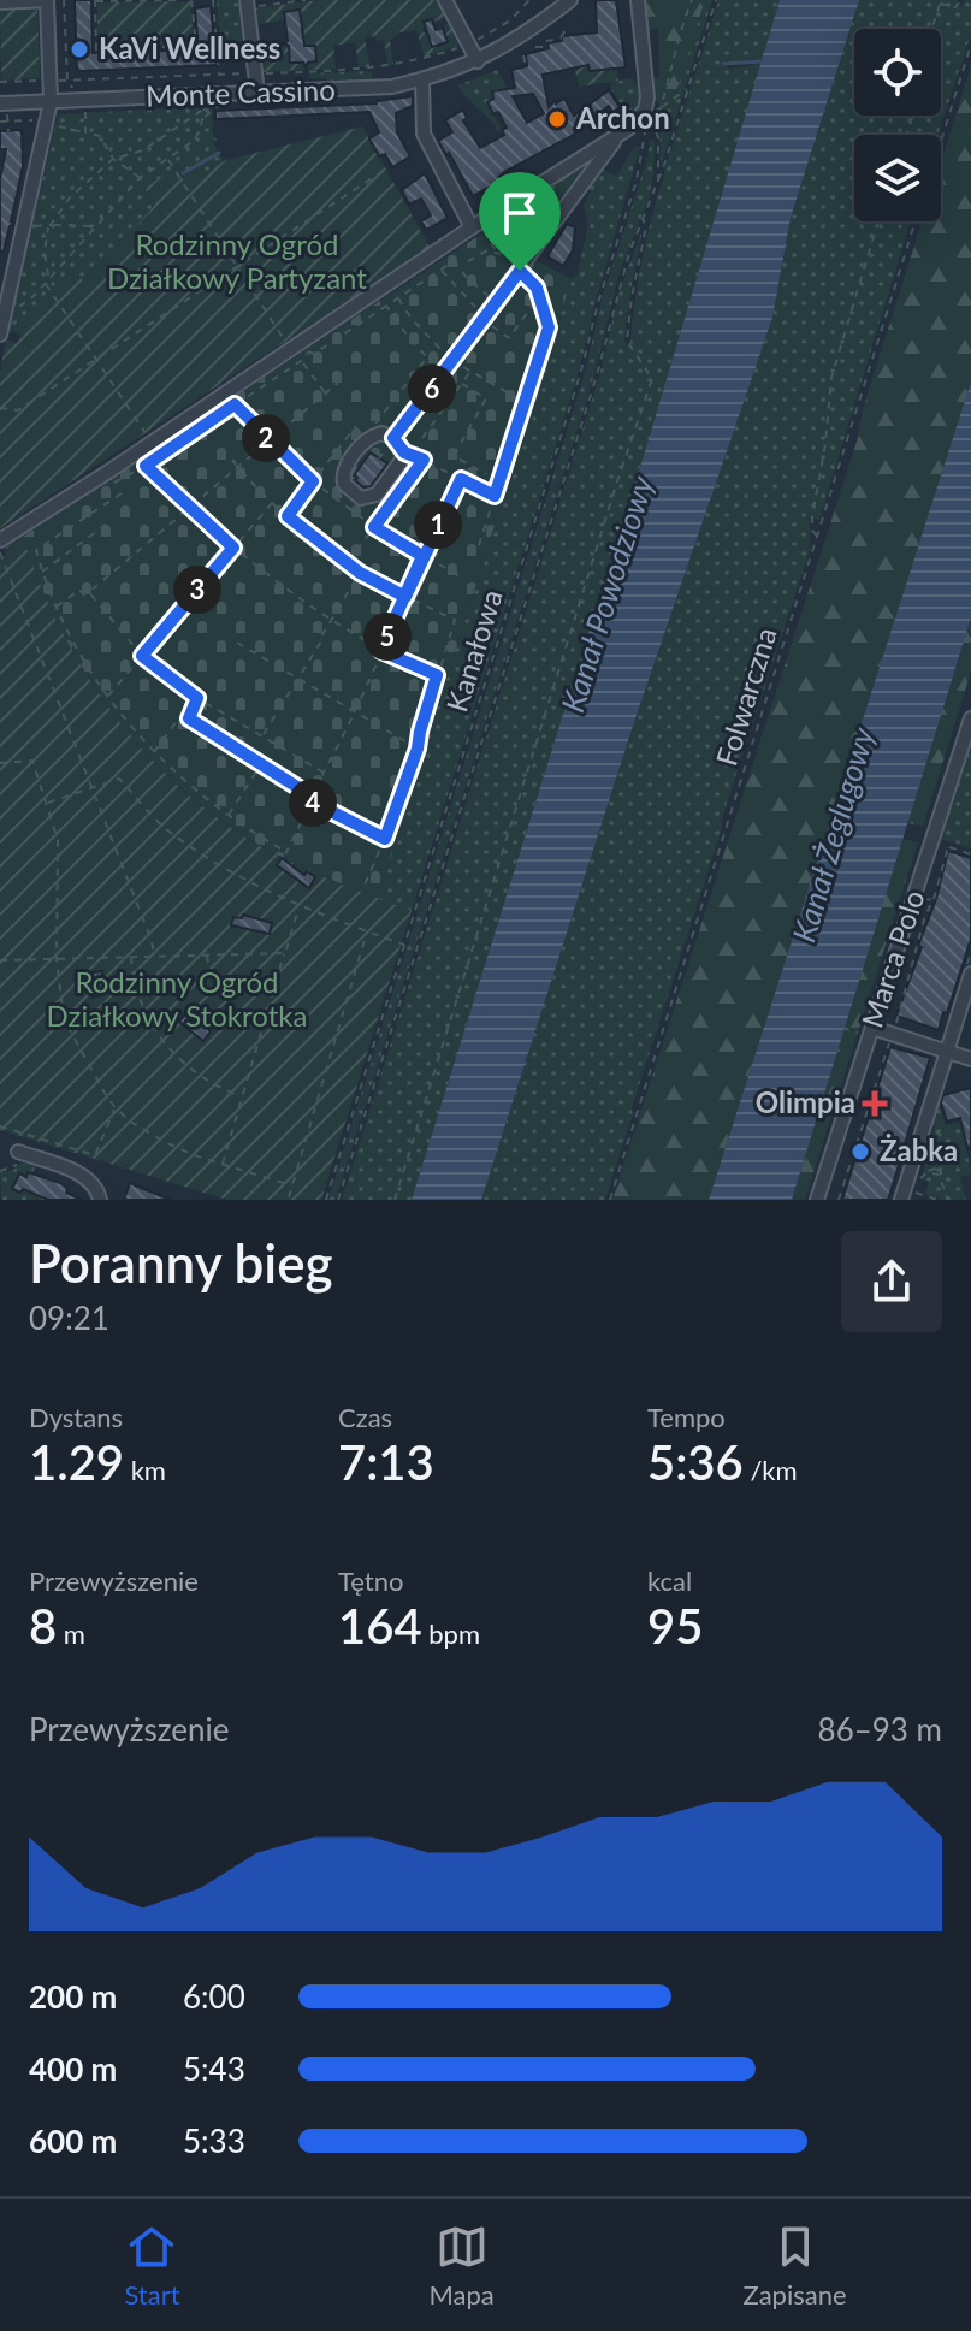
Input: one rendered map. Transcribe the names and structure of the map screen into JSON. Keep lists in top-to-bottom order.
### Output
{
  "streets": {
    "street": ["Monte Cassino", "Marca Polo"],
    "path": ["Kanałowa", "Folwarczna"]
  },
  "water": ["Kanał Powodziowy", "Kanał Żeglugowy"],
  "parks": ["Rodzinny Ogród Działkowy Partyzant", "Rodzinny Ogród Działkowy Stokrotka"],
  "places": {
    "other": ["KaVi Wellness", "Archon", "Żabka"],
    "health": ["Olimpia"]
  },
  "page": {
    "pins": [
      "6",
      "2",
      "1",
      "3",
      "5",
      "4"
    ],
    "heading": ["Poranny bieg", "09:21"],
    "stats": [
      ["Dystans", "1.29 km"],
      ["Czas", "7:13"],
      ["Tempo", "5:36 /km"],
      ["Przewyższenie", "8 m"],
      ["Tętno", "164 bpm"],
      ["kcal", "95"]
    ],
    "chart": ["Przewyższenie", "86–93 m"],
    "list": [
      {
        "name": "200 m",
        "note": "6:00"
      },
      {
        "name": "400 m",
        "note": "5:43"
      },
      {
        "name": "600 m",
        "note": "5:33"
      }
    ],
    "tabs": ["Start", "Mapa", "Zapisane"]
  }
}
